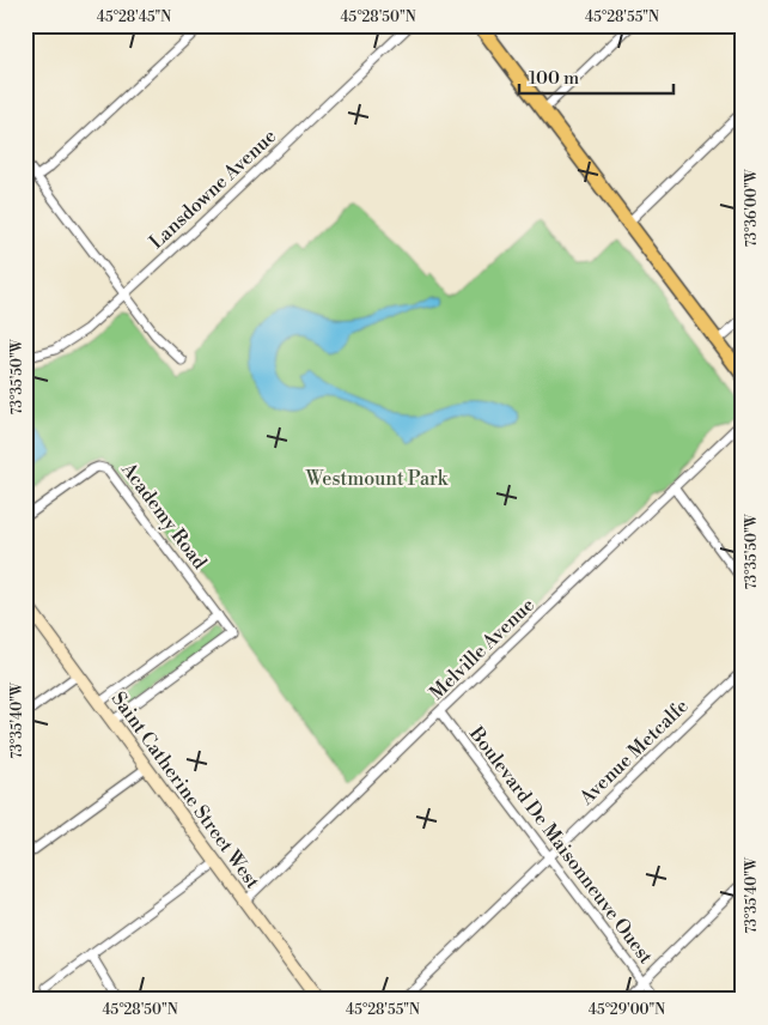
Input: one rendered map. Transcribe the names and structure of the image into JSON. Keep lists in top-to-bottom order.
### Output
{
  "streets": {
    "main road": ["Saint Catherine Street West"],
    "street": [
      "Lansdowne Avenue",
      "Academy Road",
      "Melville Avenue",
      "Avenue Metcalfe",
      "Boulevard De Maisonneuve Ouest"
    ]
  },
  "crossings": [
    ["Academy Road", "Saint Catherine Street West"],
    ["Melville Avenue", "Saint Catherine Street West"],
    ["Melville Avenue", "Boulevard De Maisonneuve Ouest"],
    ["Avenue Metcalfe", "Boulevard De Maisonneuve Ouest"]
  ],
  "parks": ["Westmount Park"],
  "scale_bar": "100 m",
  "coordinates": [
    "45°28'45\"N",
    "45°28'50\"N",
    "45°28'55\"N",
    "73°36'00\"W",
    "73°35'50\"W",
    "73°35'40\"W",
    "45°29'00\"N"
  ]
}
